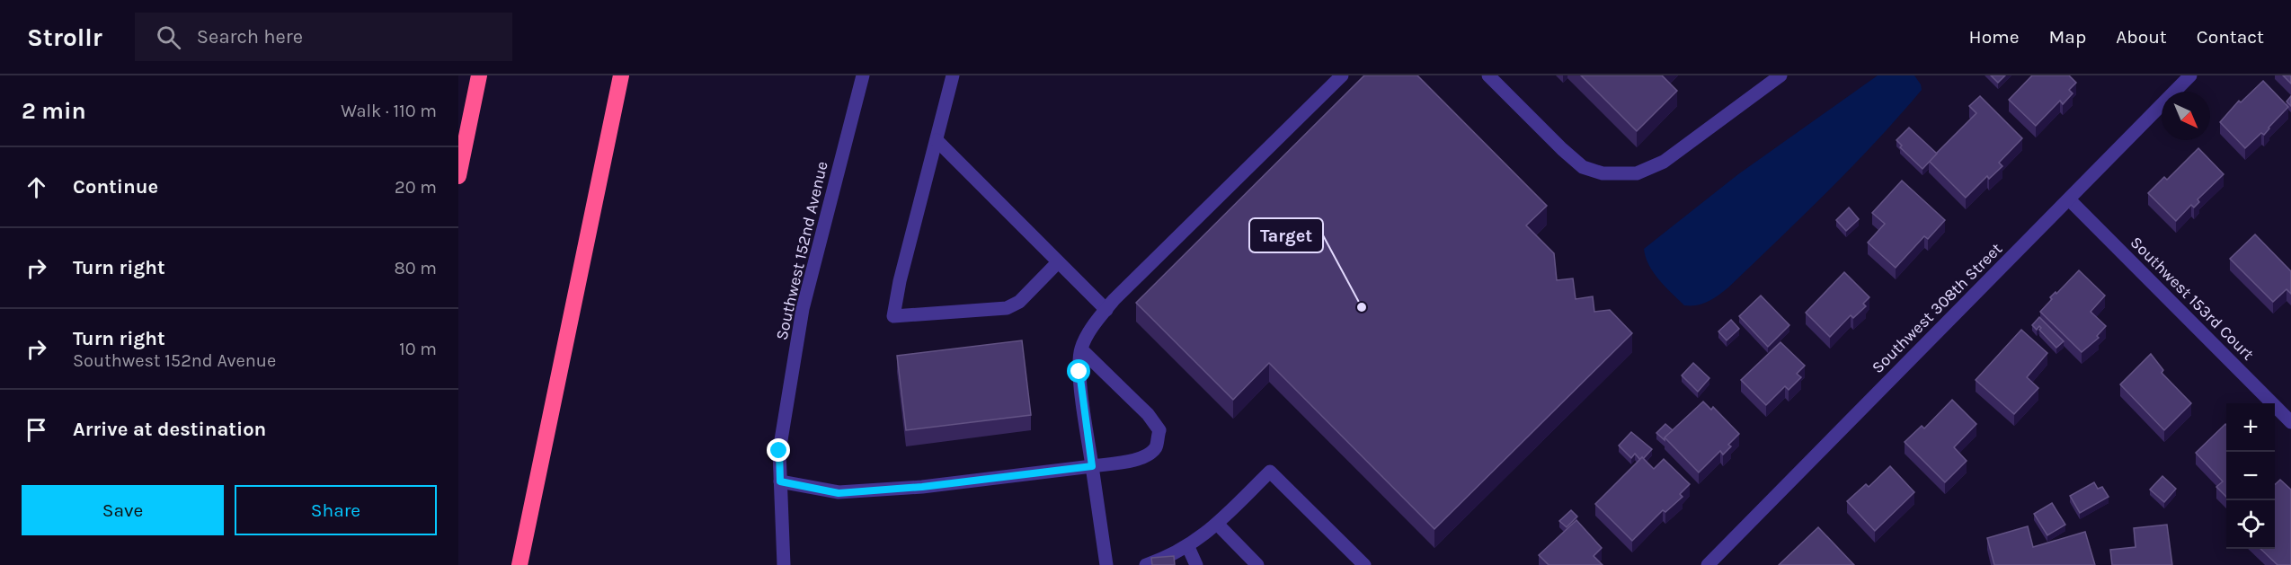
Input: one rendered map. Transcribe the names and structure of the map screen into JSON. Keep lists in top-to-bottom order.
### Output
{
  "streets": {
    "street": ["Southwest 152nd Avenue", "Southwest 153rd Court", "Southwest 308th Street"]
  },
  "crossings": [
    ["Southwest 153rd Court", "Southwest 308th Street"]
  ],
  "places": ["Target"],
  "north": "bottom right",
  "page": {
    "header": "Strollr",
    "search": "Search here",
    "nav": [
      "Home",
      "Map",
      "About",
      "Contact"
    ],
    "heading": ["2 min", "Walk · 110 m"],
    "list": [
      ["Continue", "20 m"],
      ["Turn right", "80 m"],
      ["Turn right", "Southwest 152nd Avenue", "10 m"],
      "Arrive at destination"
    ],
    "map_buttons": ["+", "−"],
    "buttons": ["Save", "Share"]
  }
}
